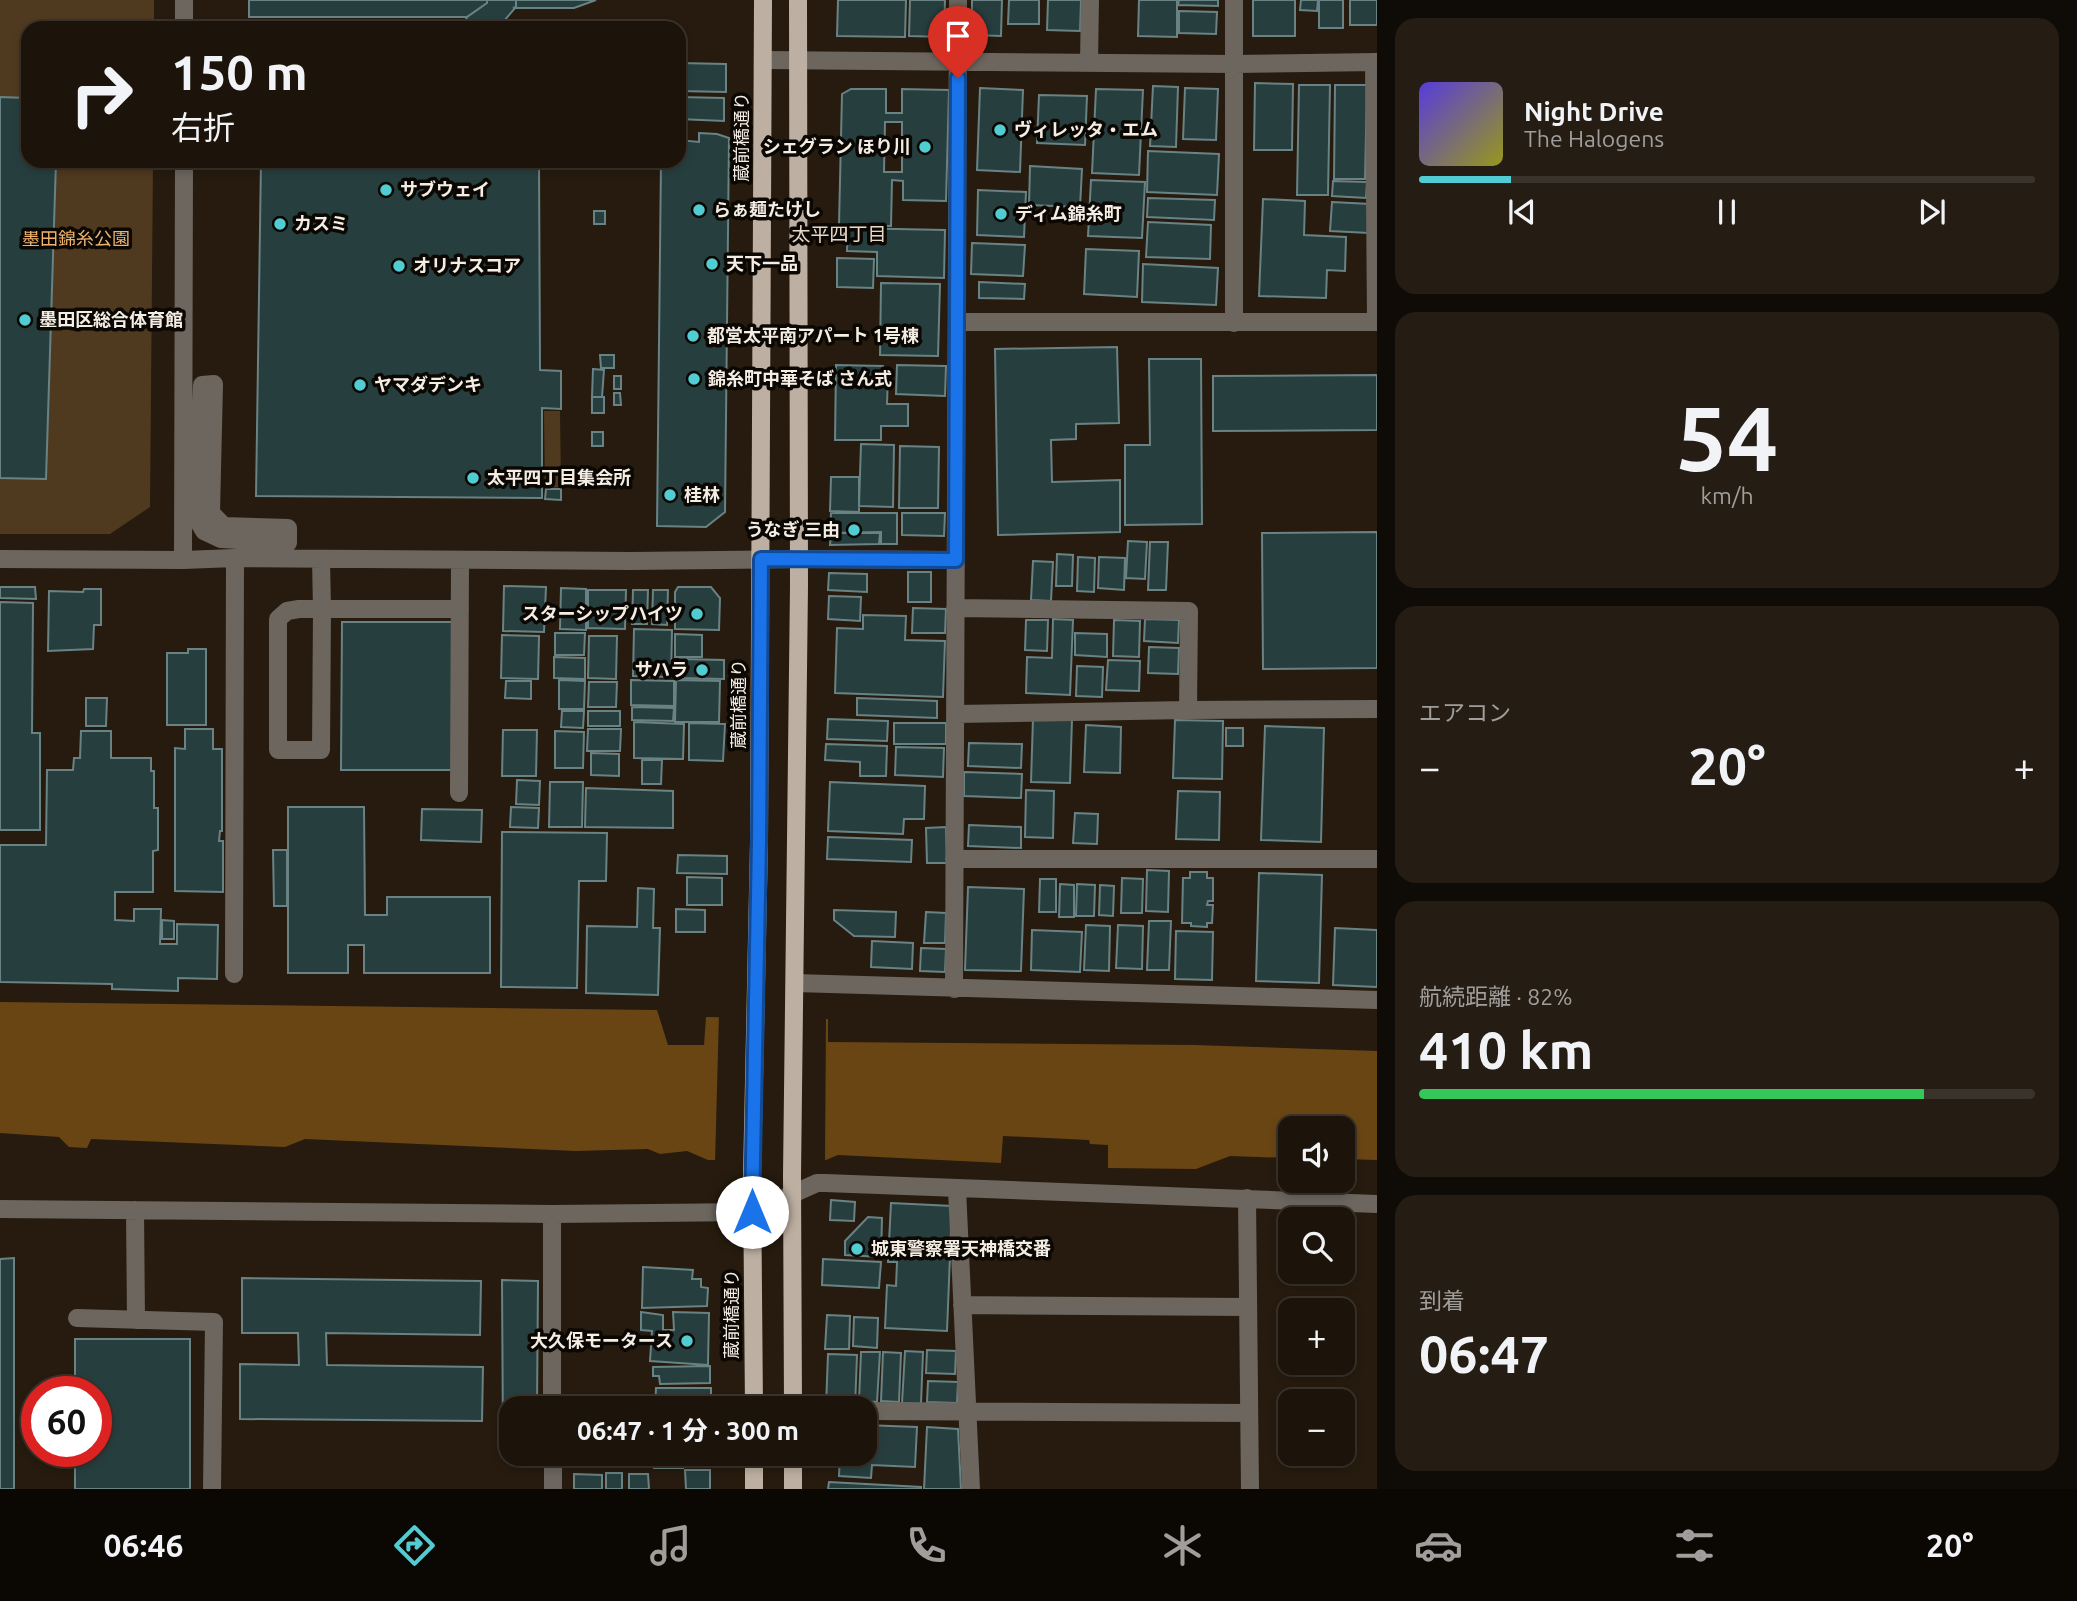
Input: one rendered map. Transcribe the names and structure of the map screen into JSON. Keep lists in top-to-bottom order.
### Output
{
  "streets": {
    "main road": ["蔵前橋通り"]
  },
  "districts": ["太平四丁目"],
  "parks": ["墨田錦糸公園"],
  "places": [
    "ヴィレッタ・エム",
    "シェグラン ほり川",
    "サブウェイ",
    "らぁ麺たけし",
    "ディム錦糸町",
    "カスミ",
    "天下一品",
    "オリナスコア",
    "墨田区総合体育館",
    "都営太平南アパート 1号棟",
    "錦糸町中華そば さん式",
    "ヤマダデンキ",
    "太平四丁目集会所",
    "桂林",
    "うなぎ 三由",
    "スターシップハイツ",
    "サハラ",
    "城東警察署天神橋交番",
    "大久保モータース"
  ],
  "page": {
    "turn": ["150 m", "右折"],
    "song": ["Night Drive", "The Halogens"],
    "tile": [
      ["54", "km/h"],
      "エアコン",
      ["航続距離 · 82%", "410 km"],
      ["到着", "06:47"]
    ],
    "heat": ["−", "20°", "+"],
    "map_buttons": ["+", "−"],
    "limit": "60",
    "trip": "06:47 · 1 分 · 300 m",
    "tabs": ["06:46", "20°"]
  }
}
